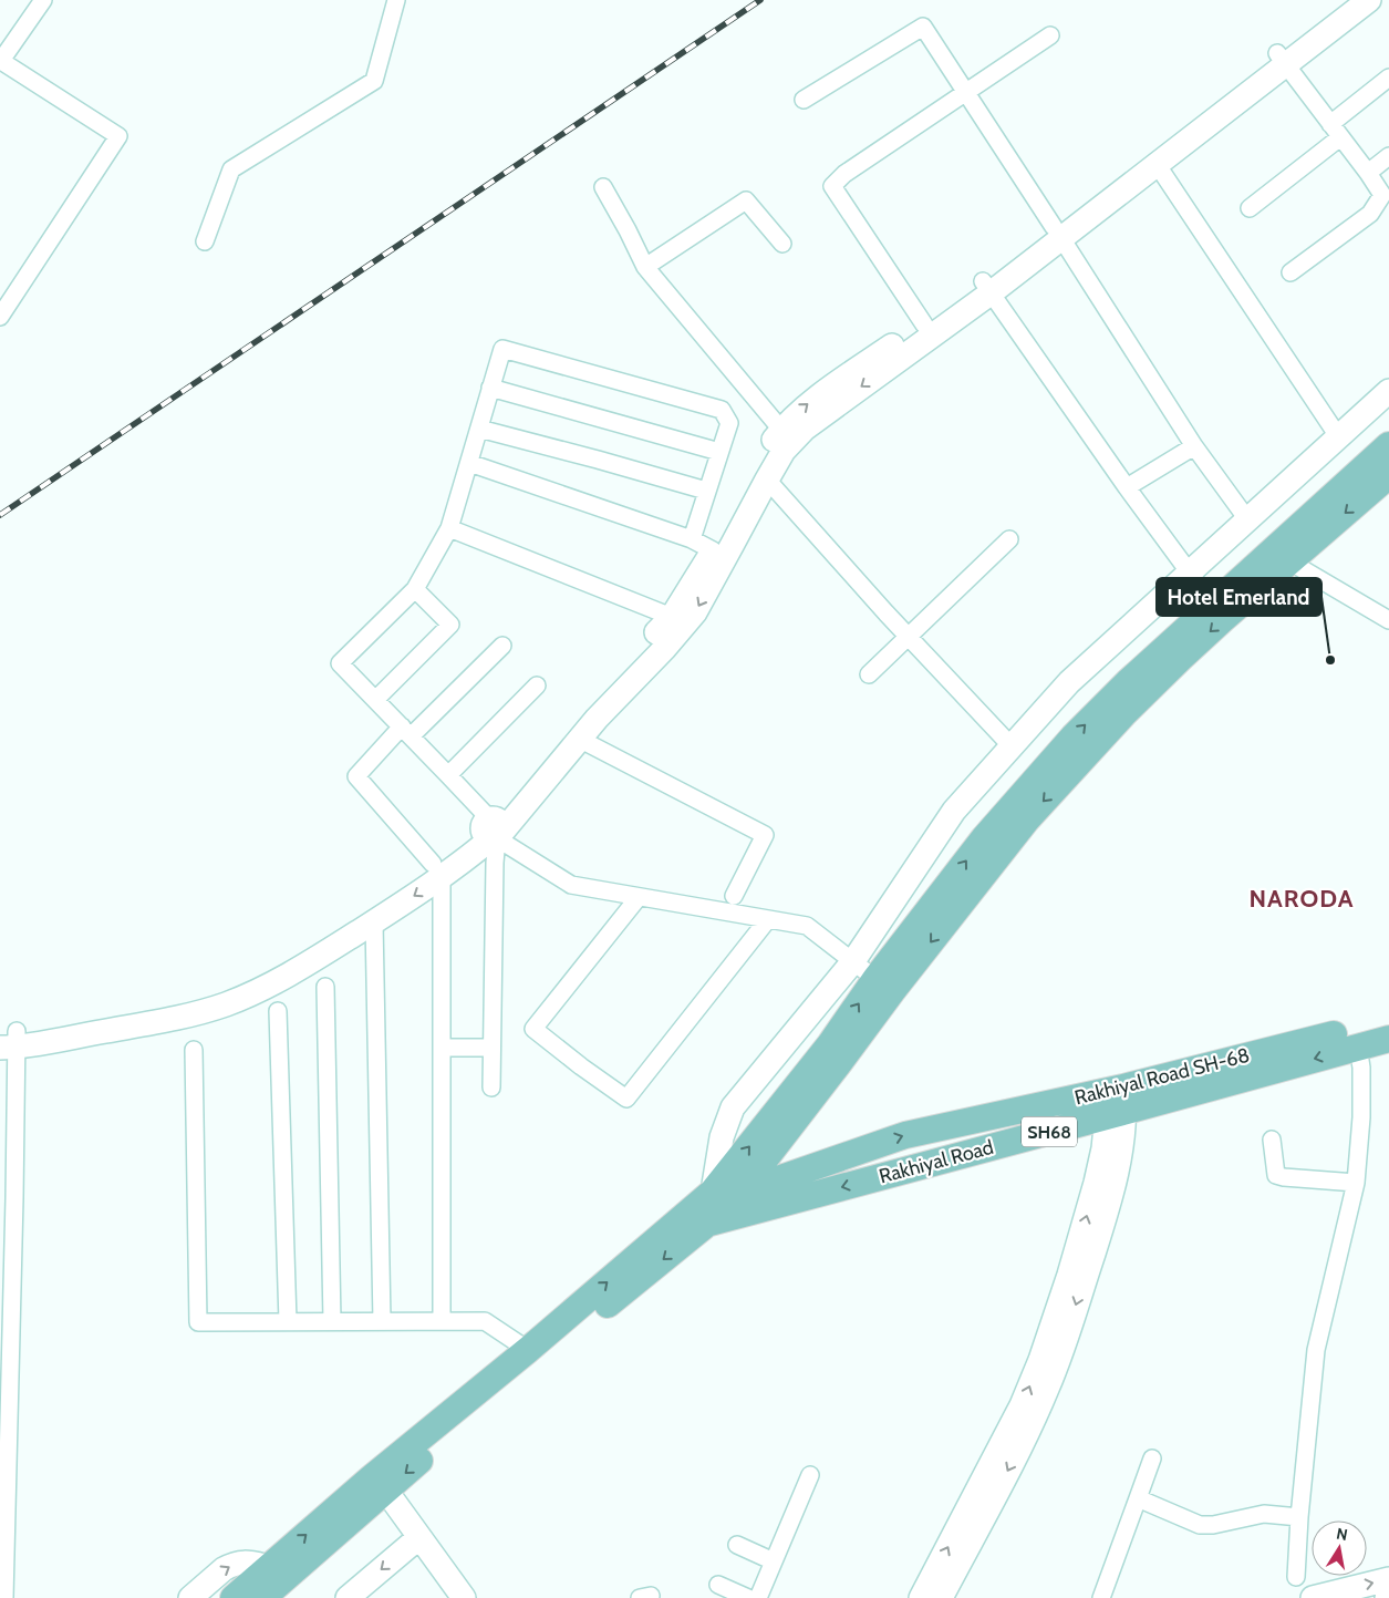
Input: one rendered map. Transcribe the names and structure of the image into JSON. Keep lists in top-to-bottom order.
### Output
{
  "streets": {
    "main road": ["Rakhiyal Road SH-68", "SH68", "Rakhiyal Road"]
  },
  "crossings": [
    ["Rakhiyal Road SH-68", "Rakhiyal Road"]
  ],
  "one_way": ["Rakhiyal Road SH-68", "Rakhiyal Road"],
  "districts": ["NARODA"],
  "places": ["Hotel Emerland"],
  "north": "top"
}
